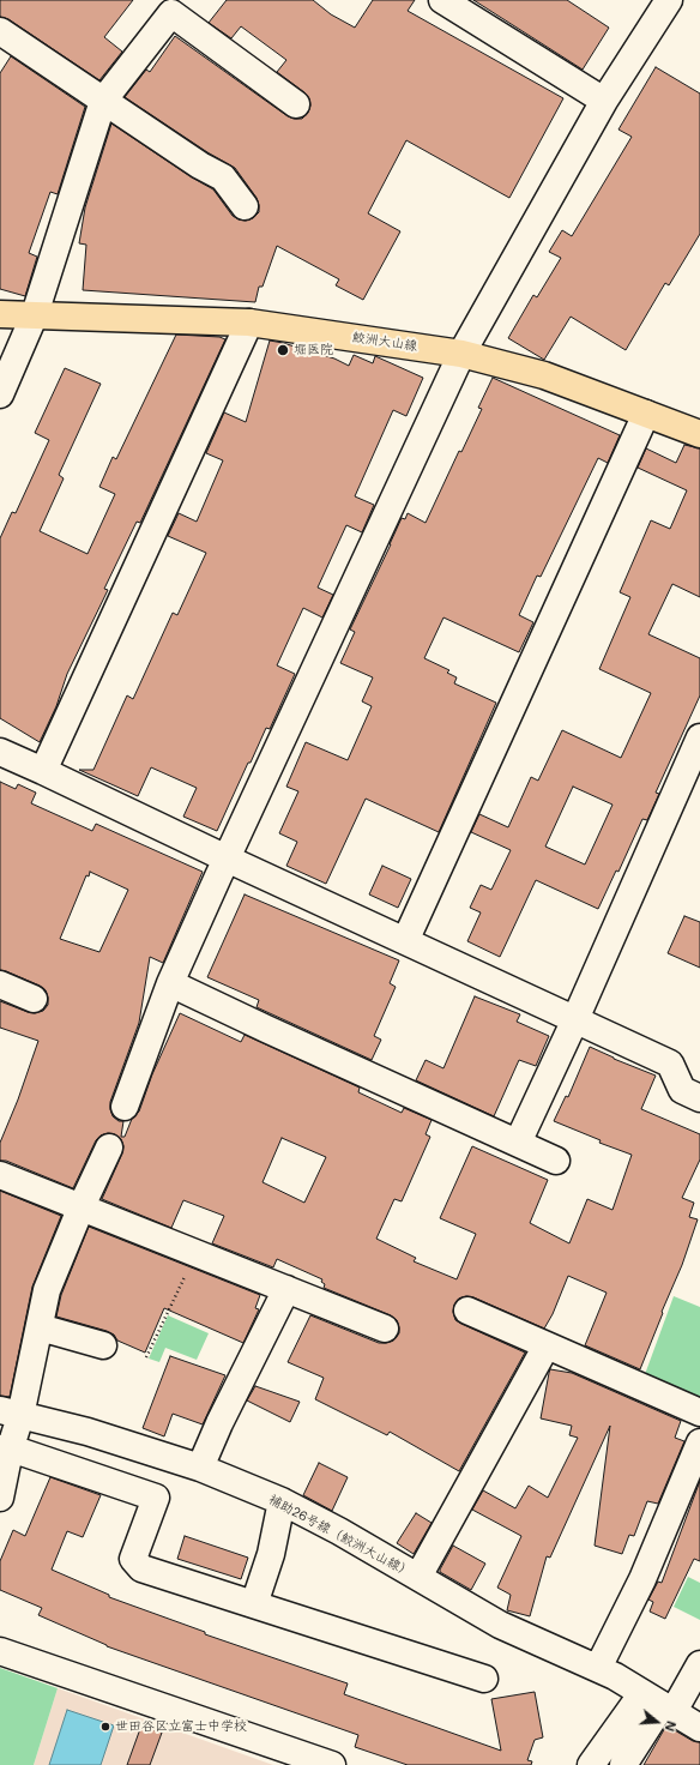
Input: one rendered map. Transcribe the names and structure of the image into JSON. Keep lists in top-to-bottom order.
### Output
{
  "streets": {
    "main road": ["鮫洲大山線"],
    "street": ["補助26号線（鮫洲大山線）"]
  },
  "places": ["堀医院", "世田谷区立富士中学校"],
  "north": "right"
}
